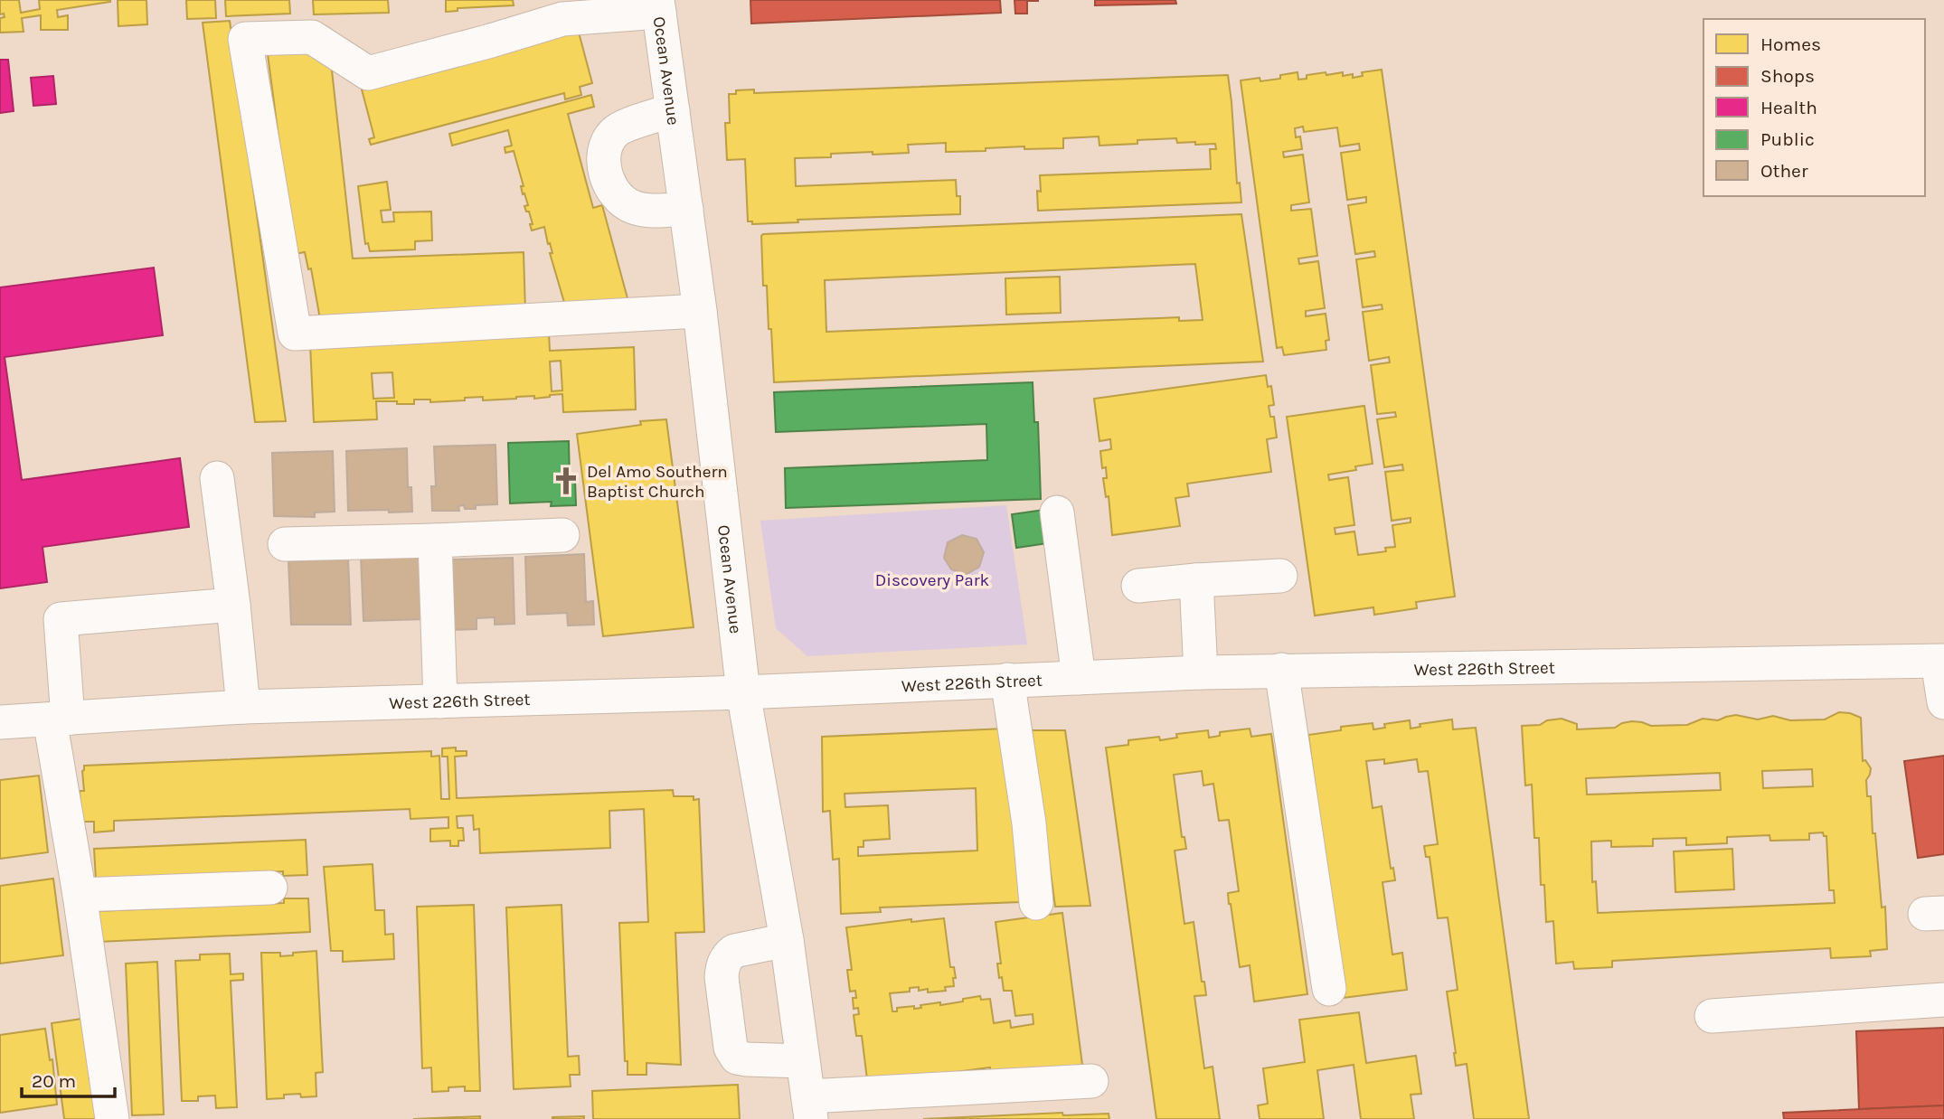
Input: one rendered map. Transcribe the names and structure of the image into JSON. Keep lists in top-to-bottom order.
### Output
{
  "streets": {
    "street": ["Ocean Avenue", "West 226th Street"]
  },
  "crossings": [
    ["Ocean Avenue", "West 226th Street"]
  ],
  "parks": ["Discovery Park"],
  "places": {
    "church": ["Del Amo Southern Baptist Church"]
  },
  "legend": [
    "Homes",
    "Shops",
    "Health",
    "Public",
    "Other"
  ],
  "scale_bar": "20 m"
}
